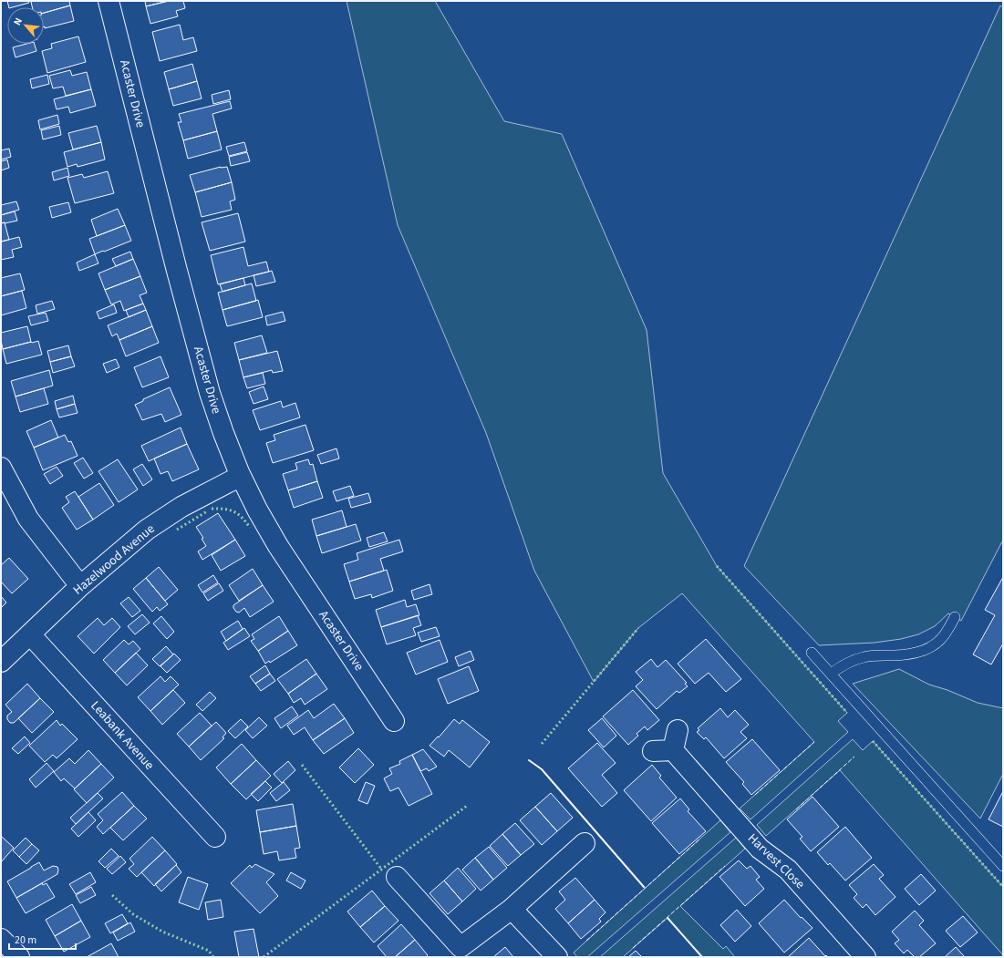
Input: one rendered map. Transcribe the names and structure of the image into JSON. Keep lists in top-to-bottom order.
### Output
{
  "streets": {
    "street": [
      "Acaster Drive",
      "Hazelwood Avenue",
      "Leabank Avenue",
      "Harvest Close"
    ]
  },
  "crossings": [
    ["Acaster Drive", "Hazelwood Avenue"],
    ["Hazelwood Avenue", "Leabank Avenue"]
  ],
  "scale_bar": "20 m",
  "north": "top left"
}
